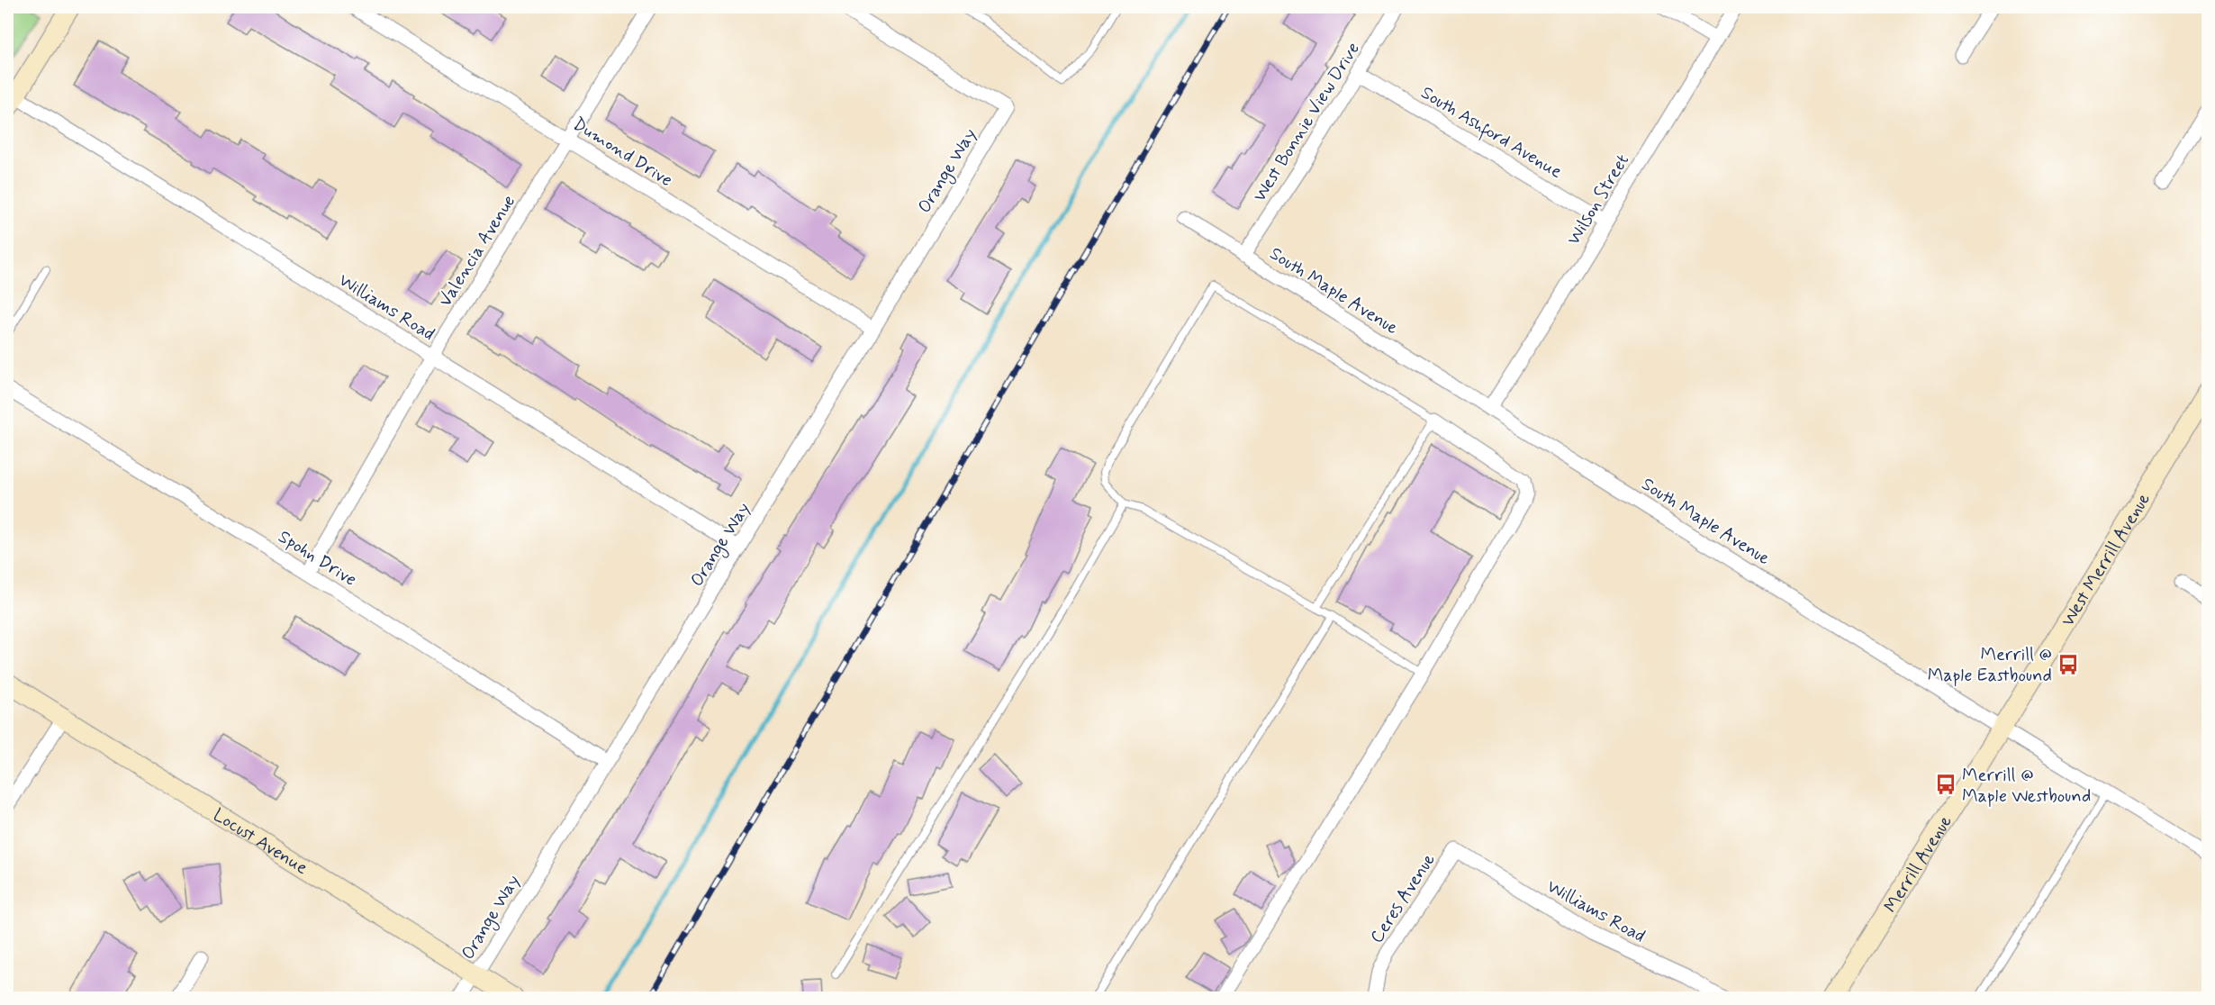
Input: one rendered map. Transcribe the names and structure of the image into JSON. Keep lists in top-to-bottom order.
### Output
{
  "streets": {
    "main road": ["West Merrill Avenue", "Locust Avenue", "Merrill Avenue"],
    "street": [
      "West Bonnie View Drive",
      "South Ashford Avenue",
      "Dumond Drive",
      "Orange Way",
      "Wilson Street",
      "Valencia Avenue",
      "South Maple Avenue",
      "Williams Road",
      "Spohn Drive",
      "Ceres Avenue"
    ]
  },
  "crossings": [
    ["West Bonnie View Drive", "South Ashford Avenue"],
    ["West Bonnie View Drive", "South Maple Avenue"],
    ["South Ashford Avenue", "Wilson Street"],
    ["Dumond Drive", "Orange Way"],
    ["Dumond Drive", "Valencia Avenue"],
    ["Orange Way", "Williams Road"],
    ["Orange Way", "Spohn Drive"],
    ["Orange Way", "Locust Avenue"],
    ["Wilson Street", "South Maple Avenue"],
    ["Valencia Avenue", "Williams Road"],
    ["Valencia Avenue", "Spohn Drive"],
    ["South Maple Avenue", "West Merrill Avenue"],
    ["South Maple Avenue", "Merrill Avenue"],
    ["Williams Road", "Ceres Avenue"],
    ["West Merrill Avenue", "Merrill Avenue"]
  ],
  "places": {
    "bus stop": ["Merrill @ Maple Eastbound", "Merrill @ Maple Westbound"]
  }
}
